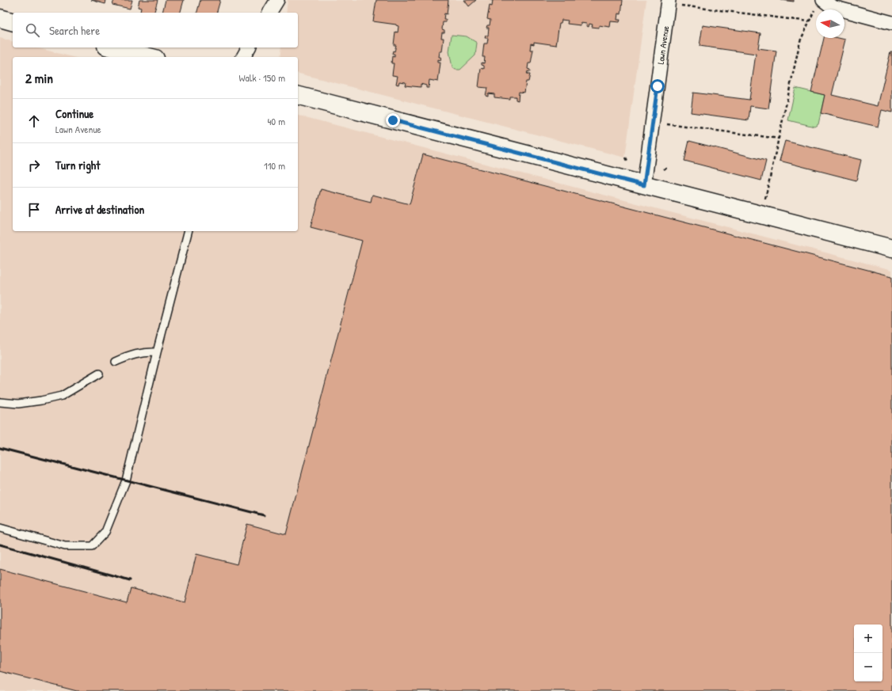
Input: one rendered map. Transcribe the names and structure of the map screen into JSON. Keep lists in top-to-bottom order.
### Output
{
  "streets": {
    "street": ["Lawn Avenue"]
  },
  "north": "left",
  "page": {
    "search": "Search here",
    "heading": ["2 min", "Walk · 150 m"],
    "list": [
      ["Continue", "Lawn Avenue", "40 m"],
      ["Turn right", "110 m"],
      "Arrive at destination"
    ],
    "map_buttons": ["+", "−"]
  }
}
